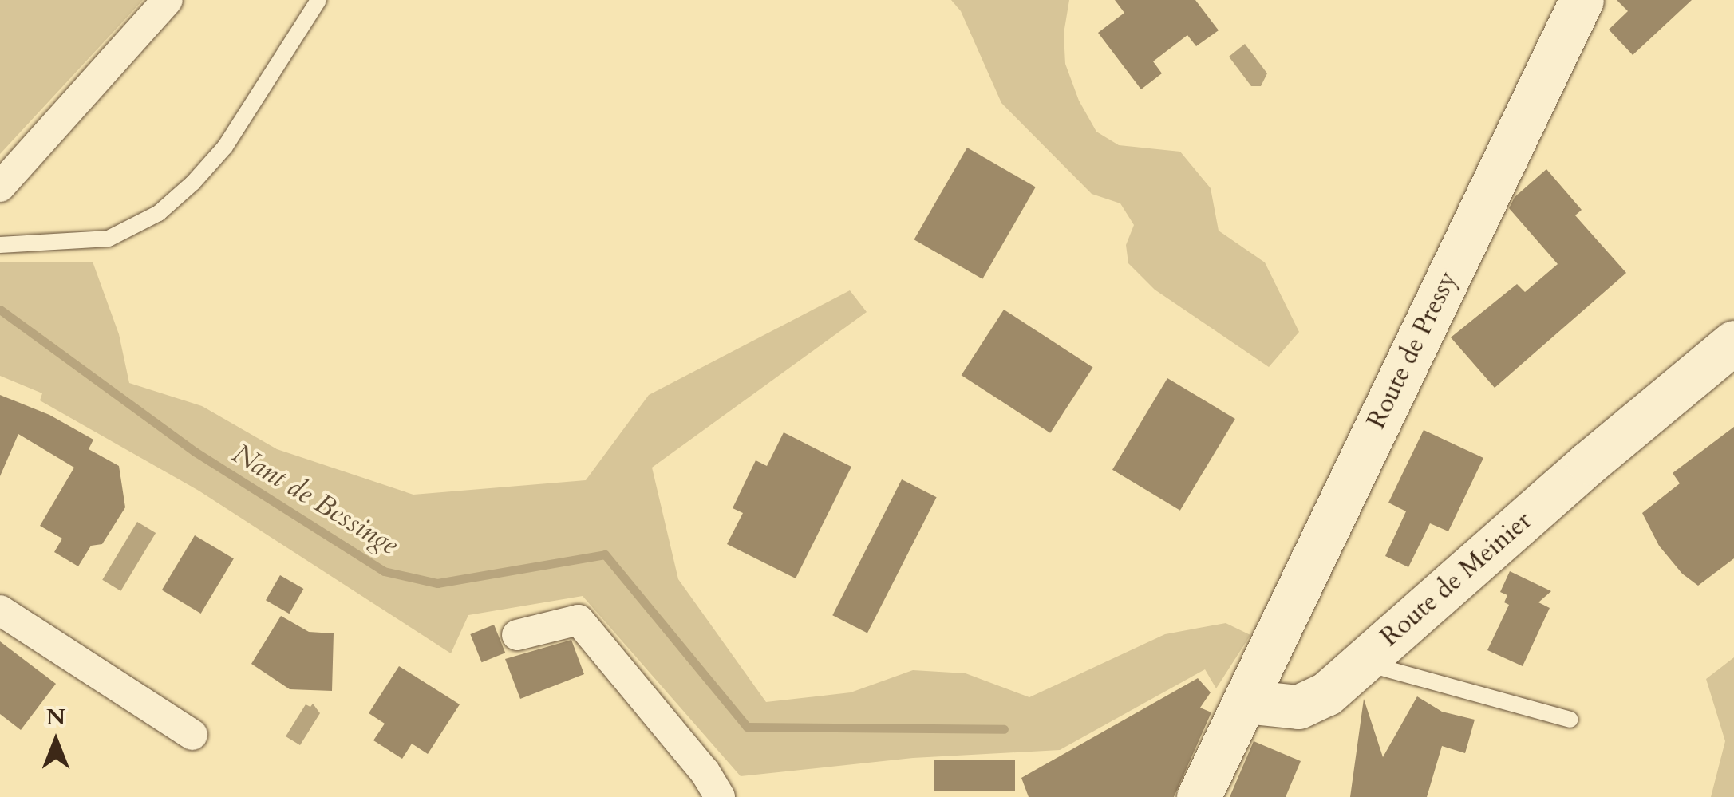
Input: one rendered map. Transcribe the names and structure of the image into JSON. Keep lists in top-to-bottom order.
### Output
{
  "streets": {
    "street": ["Route de Pressy", "Route de Meinier"]
  },
  "crossings": [
    ["Route de Pressy", "Route de Meinier"]
  ],
  "water": ["Nant de Bessinge"],
  "north": "top"
}
